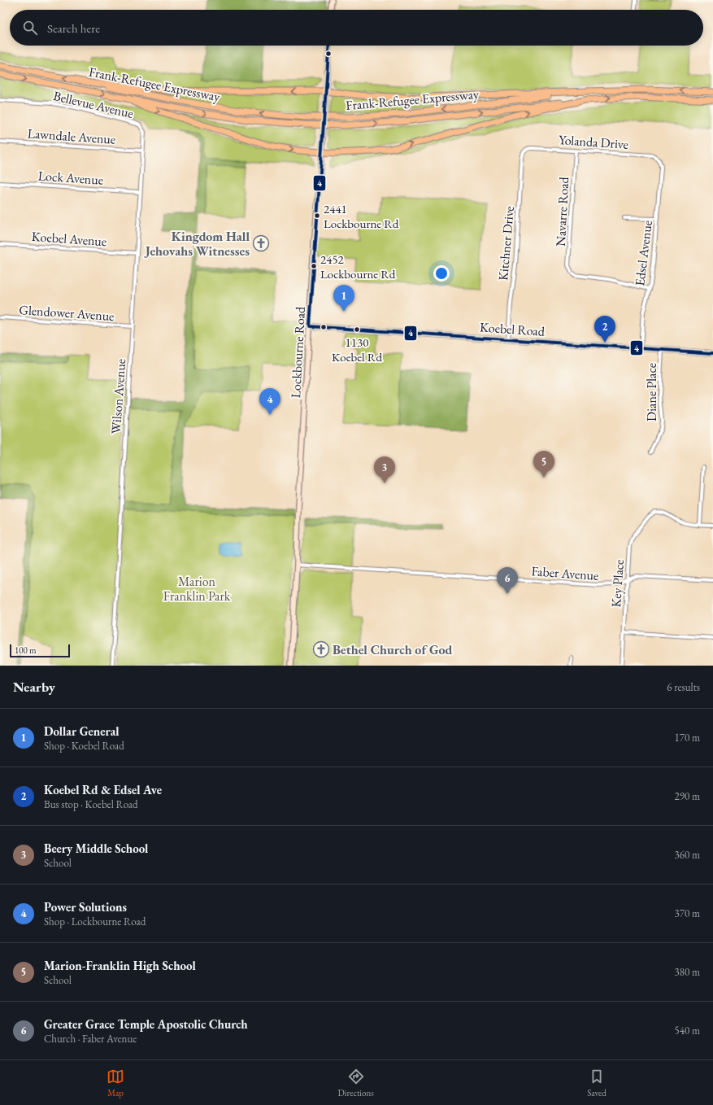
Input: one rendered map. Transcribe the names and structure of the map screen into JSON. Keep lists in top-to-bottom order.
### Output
{
  "streets": {
    "highway": ["Frank-Refugee Expressway"],
    "main road": ["Koebel Road", "Lockbourne Road"],
    "street": [
      "Bellevue Avenue",
      "Lawndale Avenue",
      "Yolanda Drive",
      "Lock Avenue",
      "Navarre Road",
      "Koebel Avenue",
      "Kitchner Drive",
      "Edsel Avenue",
      "Glendower Avenue",
      "Diane Place",
      "Wilson Avenue",
      "Faber Avenue",
      "Key Place"
    ]
  },
  "crossings": [
    ["Bellevue Avenue", "Wilson Avenue"],
    ["Lawndale Avenue", "Wilson Avenue"],
    ["Yolanda Drive", "Navarre Road"],
    ["Yolanda Drive", "Kitchner Drive"],
    ["Yolanda Drive", "Edsel Avenue"],
    ["Lock Avenue", "Wilson Avenue"],
    ["Navarre Road", "Edsel Avenue"],
    ["Koebel Avenue", "Wilson Avenue"],
    ["Kitchner Drive", "Koebel Road"],
    ["Edsel Avenue", "Koebel Road"],
    ["Glendower Avenue", "Wilson Avenue"],
    ["Koebel Road", "Lockbourne Road"],
    ["Koebel Road", "Diane Place"],
    ["Lockbourne Road", "Faber Avenue"],
    ["Faber Avenue", "Key Place"]
  ],
  "parks": ["Marion Franklin Park"],
  "places": {
    "other": ["2441 Lockbourne Rd", "2452 Lockbourne Rd", "1130 Koebel Rd"],
    "church": ["Kingdom Hall Jehovahs Witnesses", "Bethel Church of God"]
  },
  "lines": ["transit line 4"],
  "scale_bar": "100 m",
  "page": {
    "search": "Search here",
    "pins": [
      "1",
      "2",
      "4",
      "5",
      "3",
      "6"
    ],
    "scale": "100 m",
    "heading": ["Nearby", "6 results"],
    "list": [
      {
        "mark": "1",
        "name": "Dollar General",
        "note": "Shop · Koebel Road",
        "value": "170 m"
      },
      {
        "mark": "2",
        "name": "Koebel Rd & Edsel Ave",
        "note": "Bus stop · Koebel Road",
        "value": "290 m"
      },
      {
        "mark": "3",
        "name": "Beery Middle School",
        "note": "School",
        "value": "360 m"
      },
      {
        "mark": "4",
        "name": "Power Solutions",
        "note": "Shop · Lockbourne Road",
        "value": "370 m"
      },
      {
        "mark": "5",
        "name": "Marion-Franklin High School",
        "note": "School",
        "value": "380 m"
      },
      {
        "mark": "6",
        "name": "Greater Grace Temple Apostolic Church",
        "note": "Church · Faber Avenue",
        "value": "540 m"
      }
    ],
    "nav": ["Map", "Directions", "Saved"]
  }
}
